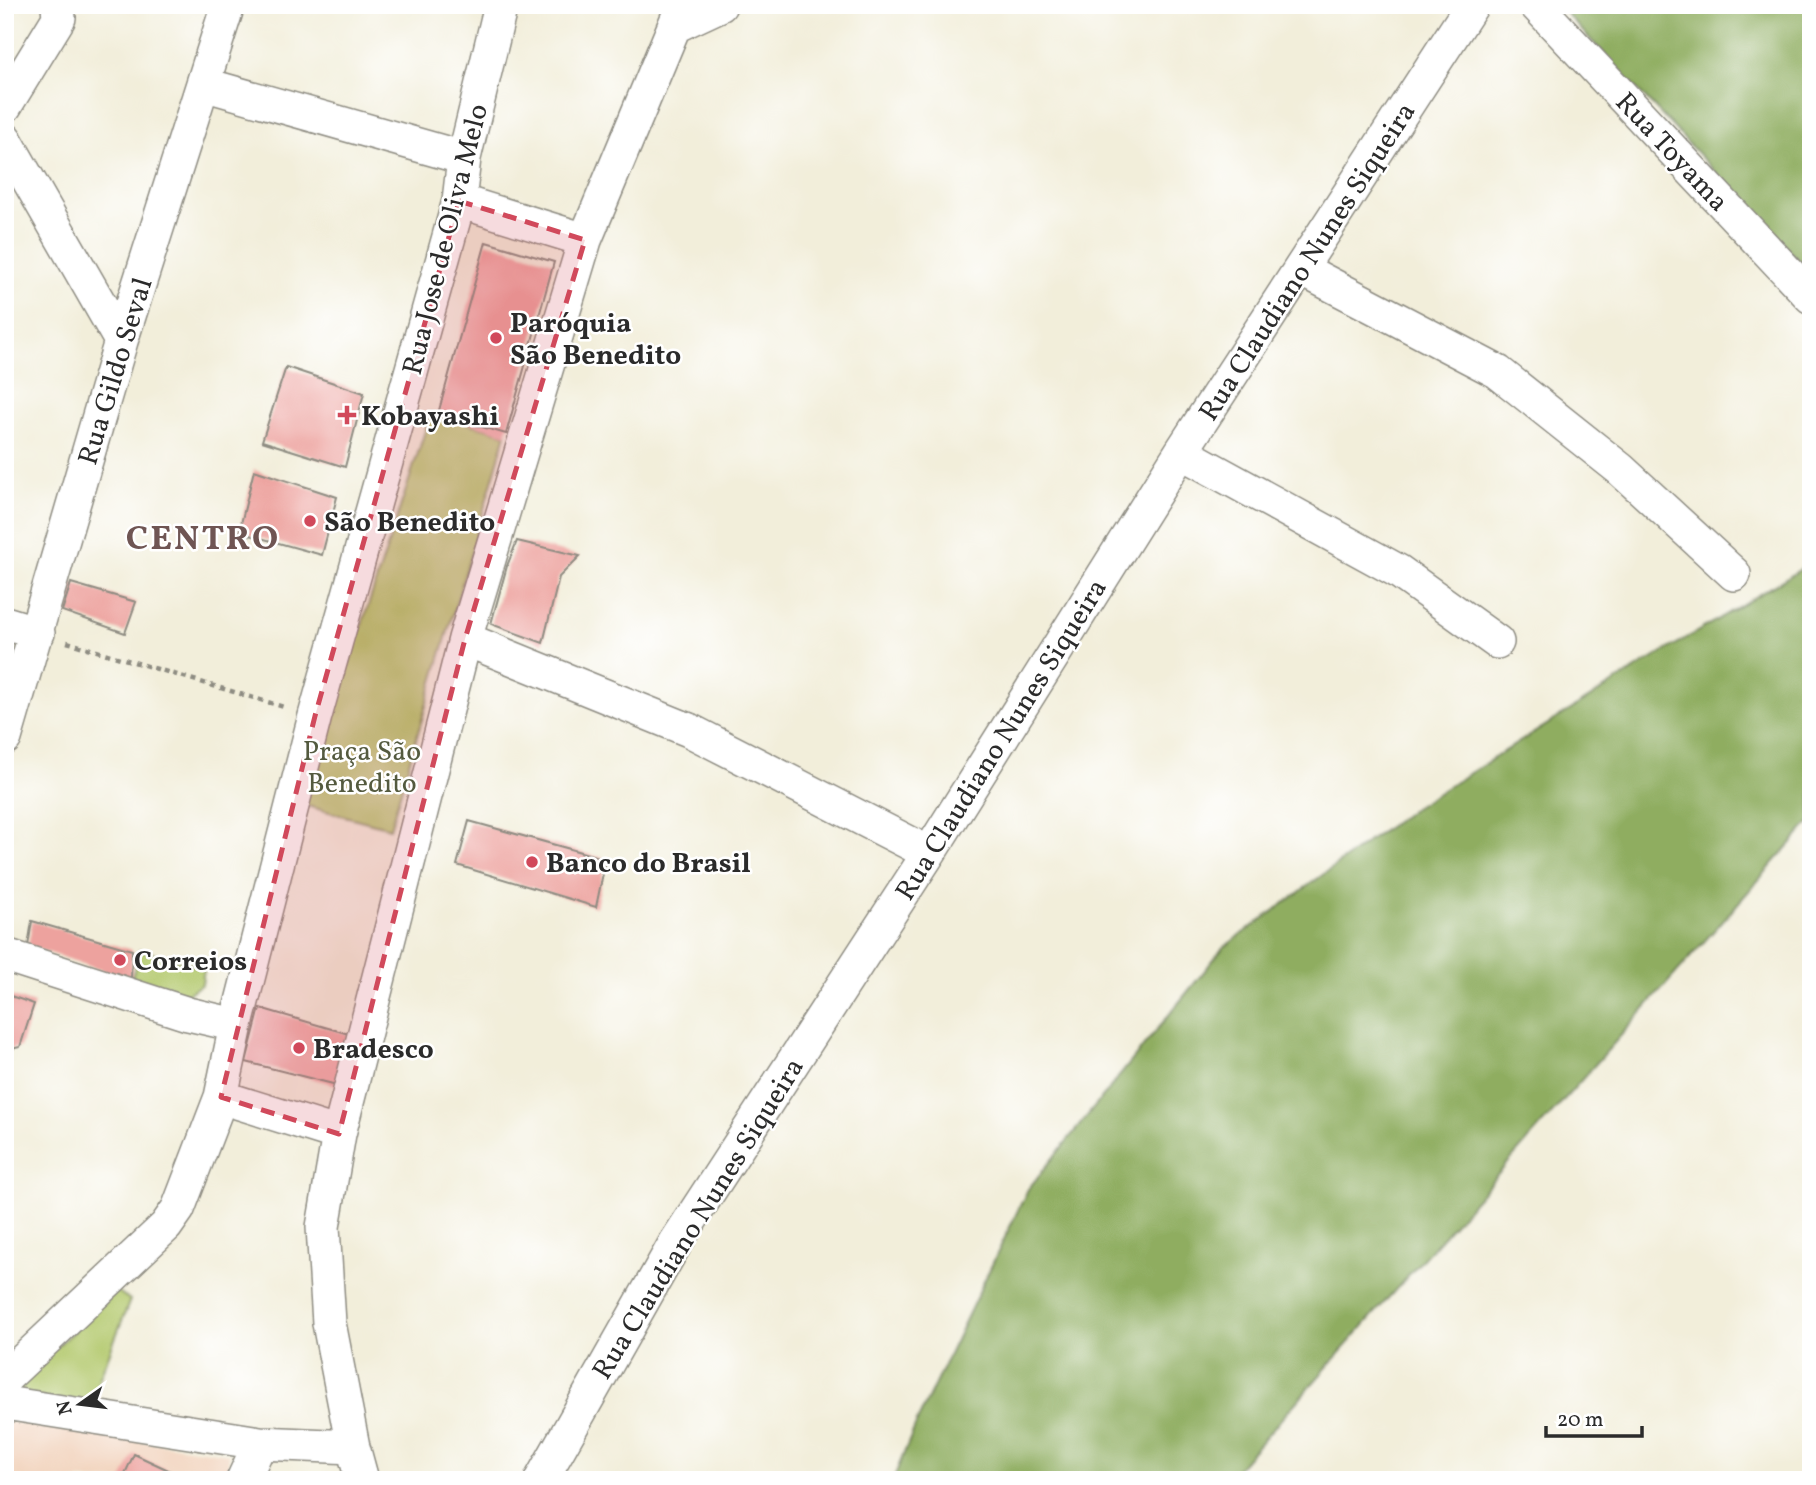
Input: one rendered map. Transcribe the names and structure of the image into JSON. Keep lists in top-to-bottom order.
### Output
{
  "streets": {
    "street": [
      "Rua Toyama",
      "Rua Jose de Oliva Melo",
      "Rua Claudiano Nunes Siqueira",
      "Rua Gildo Seval"
    ]
  },
  "districts": ["CENTRO"],
  "parks": ["Praça São Benedito"],
  "places": {
    "other": [
      "Paróquia São Benedito",
      "São Benedito",
      "Banco do Brasil",
      "Correios",
      "Bradesco"
    ],
    "health": ["Kobayashi"]
  },
  "scale_bar": "20 m",
  "north": "left"
}
